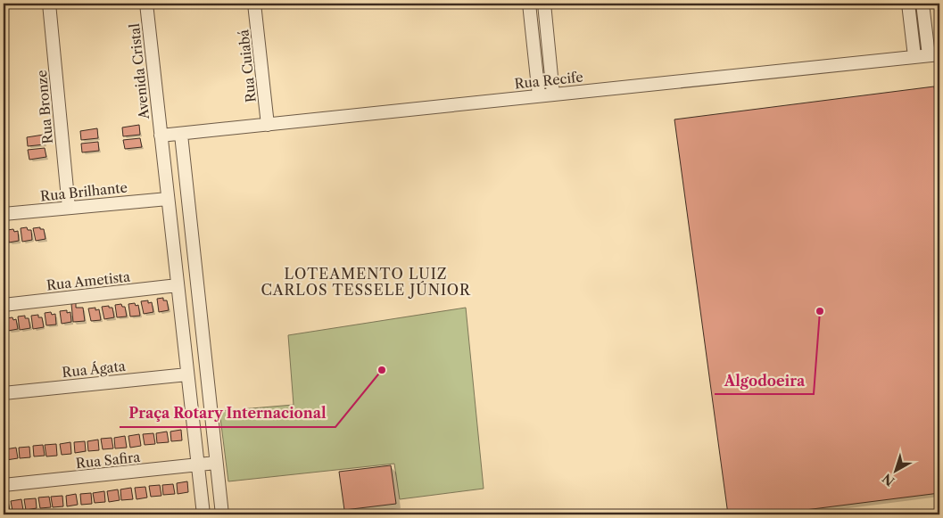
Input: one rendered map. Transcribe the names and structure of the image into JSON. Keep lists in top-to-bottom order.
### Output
{
  "streets": {
    "street": [
      "Rua Cuiabá",
      "Avenida Cristal",
      "Rua Recife",
      "Rua Bronze",
      "Rua Brilhante",
      "Rua Ametista",
      "Rua Ágata",
      "Rua Safira"
    ]
  },
  "crossings": [
    ["Rua Cuiabá", "Rua Recife"],
    ["Avenida Cristal", "Rua Recife"],
    ["Avenida Cristal", "Rua Brilhante"],
    ["Avenida Cristal", "Rua Ametista"],
    ["Avenida Cristal", "Rua Ágata"],
    ["Avenida Cristal", "Rua Safira"],
    ["Rua Bronze", "Rua Brilhante"]
  ],
  "districts": ["LOTEAMENTO LUIZ CARLOS TESSELE JÚNIOR"],
  "places": ["Algodoeira", "Praça Rotary Internacional"],
  "north": "bottom left"
}
